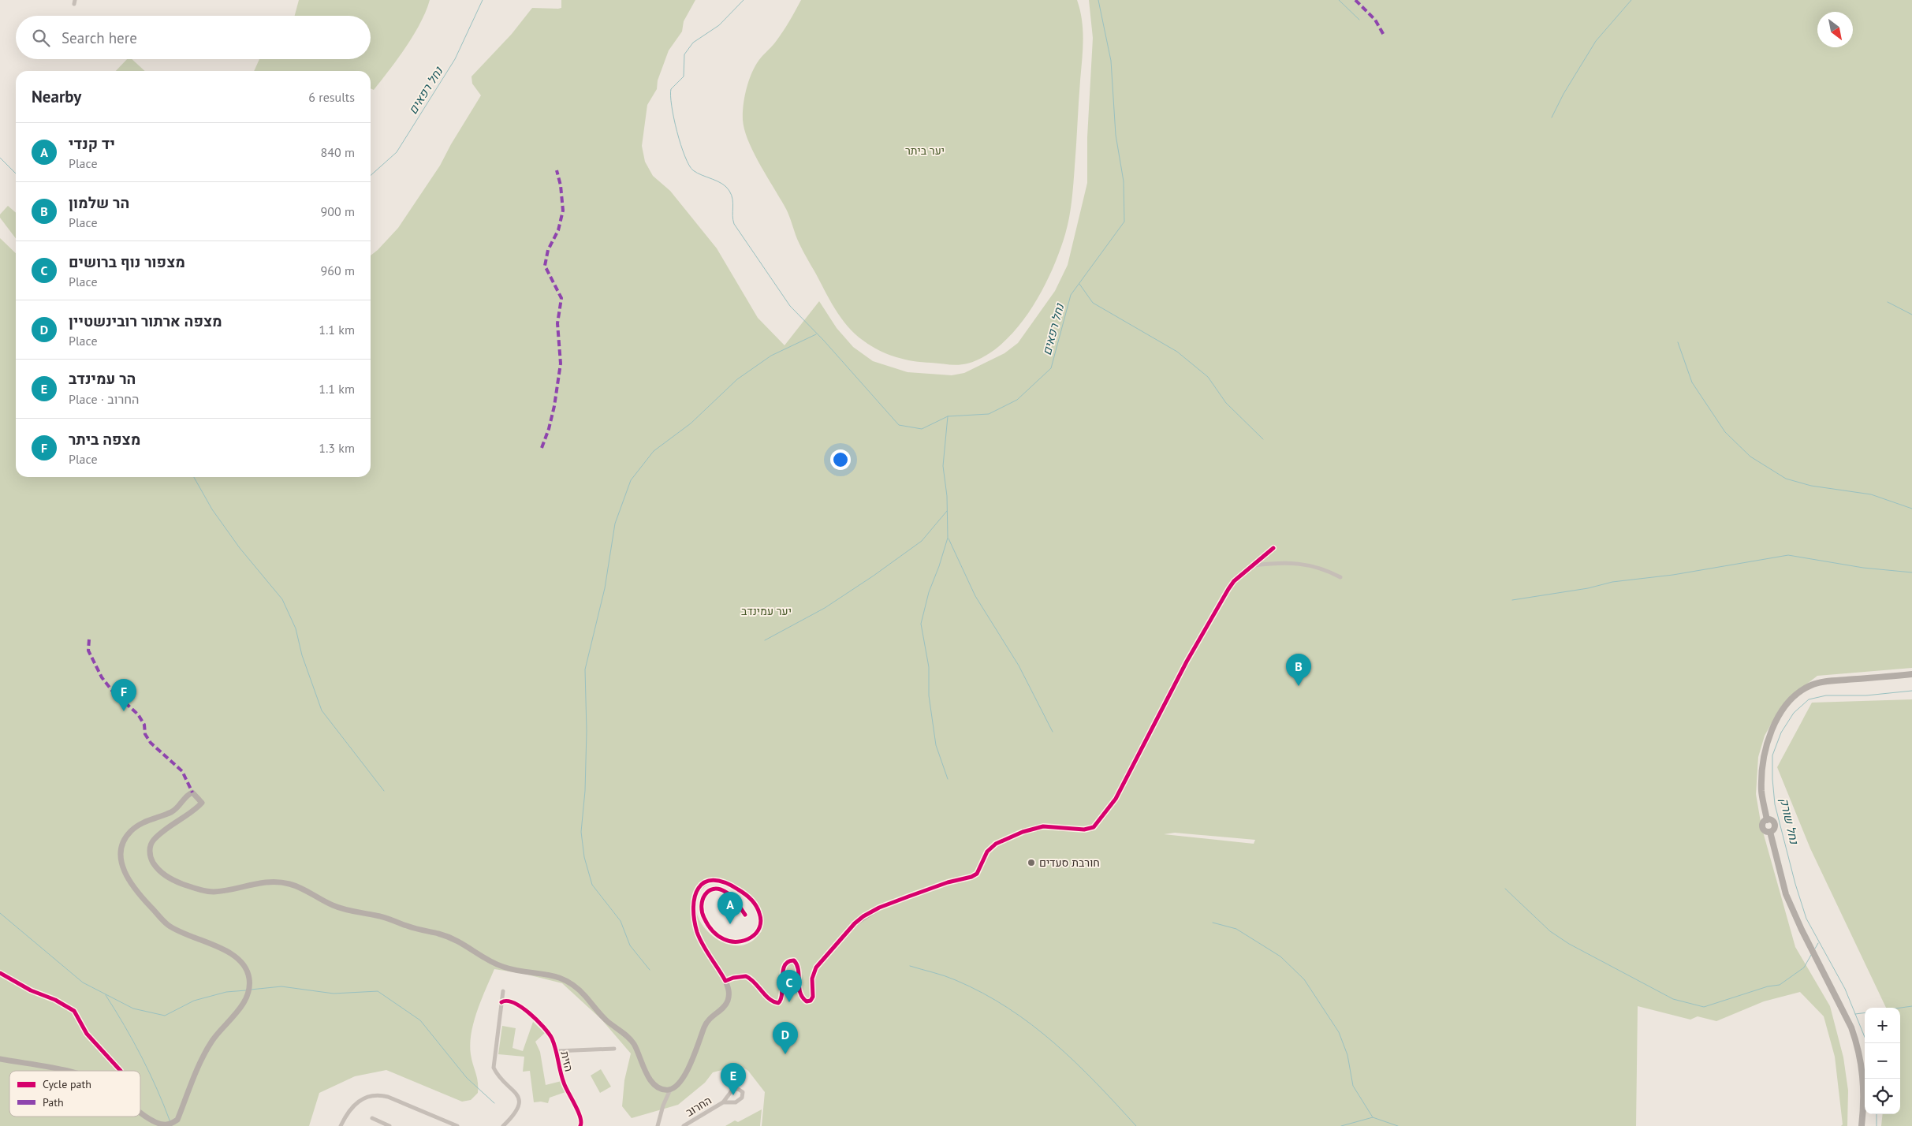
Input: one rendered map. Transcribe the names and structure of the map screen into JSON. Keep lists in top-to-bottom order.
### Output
{
  "streets": {
    "street": ["הזית", "החרוב"]
  },
  "water": ["נחל רפאים", "נחל שורק"],
  "parks": ["יער ביתר", "יער עמינדב"],
  "places": ["חורבת סעדים"],
  "legend": ["Cycle path", "Path"],
  "north": "bottom right",
  "page": {
    "search": "Search here",
    "heading": ["Nearby", "6 results"],
    "list": [
      {
        "mark": "A",
        "name": "יד קנדי",
        "note": "Place",
        "value": "840 m"
      },
      {
        "mark": "B",
        "name": "הר שלמון",
        "note": "Place",
        "value": "900 m"
      },
      {
        "mark": "C",
        "name": "מצפור נוף ברושים",
        "note": "Place",
        "value": "960 m"
      },
      {
        "mark": "D",
        "name": "מצפה ארתור רובינשטיין",
        "note": "Place",
        "value": "1.1 km"
      },
      {
        "mark": "E",
        "name": "הר עמינדב",
        "note": "Place · החרוב",
        "value": "1.1 km"
      },
      {
        "mark": "F",
        "name": "מצפה ביתר",
        "note": "Place",
        "value": "1.3 km"
      }
    ],
    "pins": [
      "B",
      "F",
      "A",
      "C",
      "D",
      "E"
    ],
    "map_buttons": ["+", "−"]
  }
}
